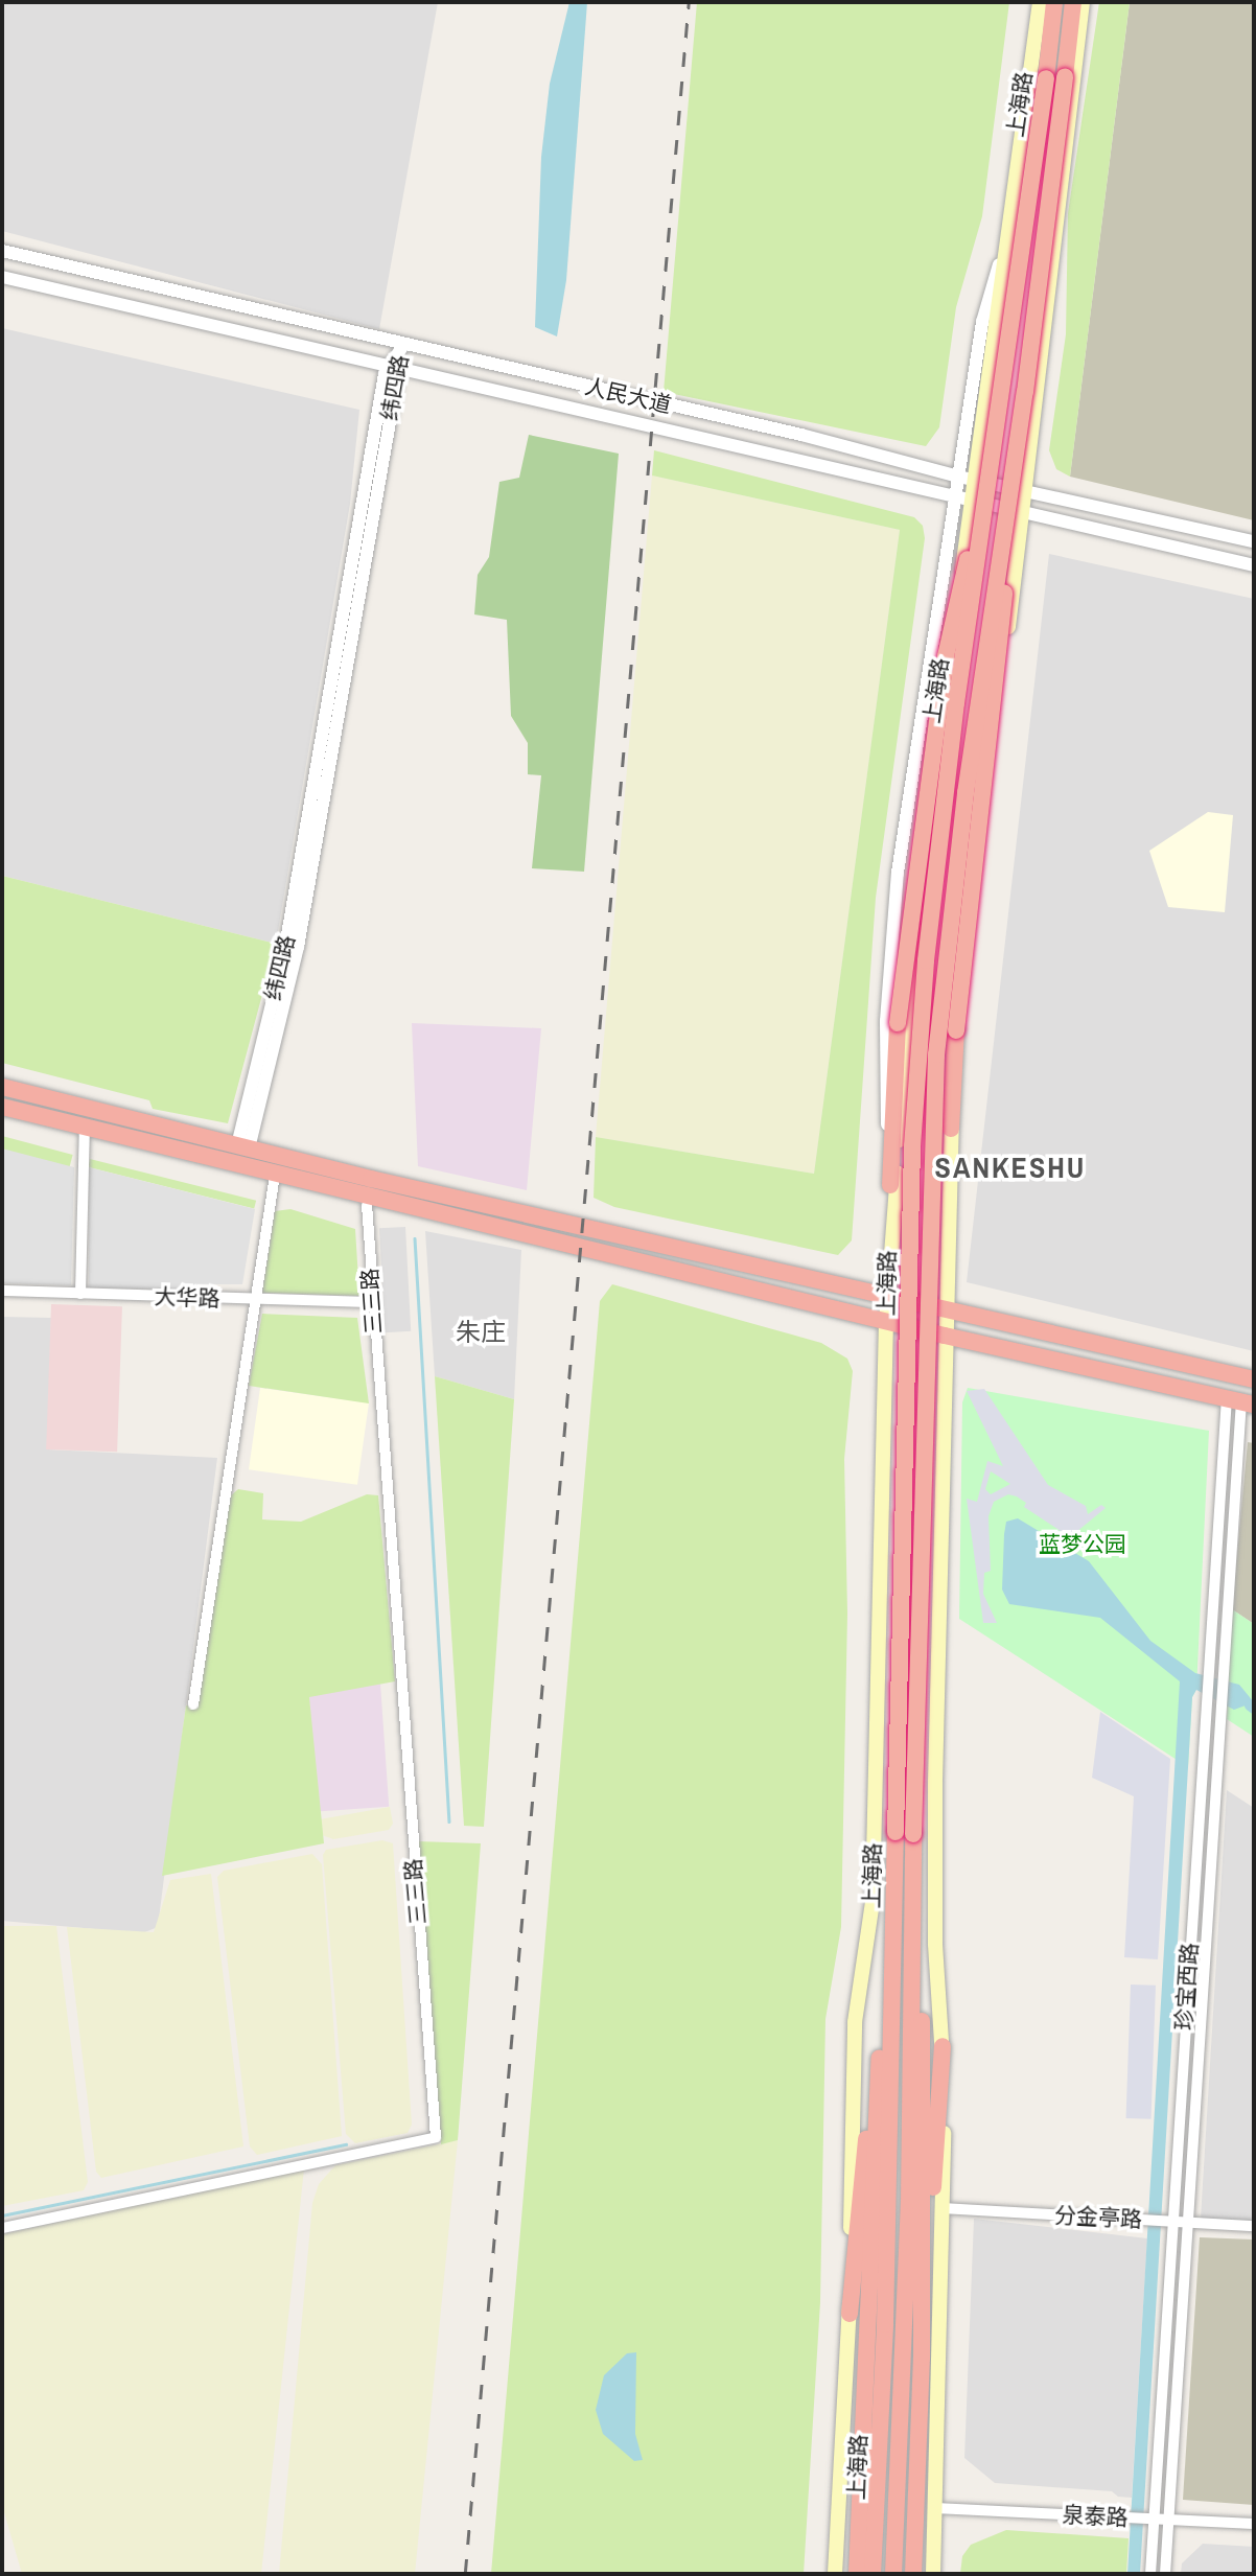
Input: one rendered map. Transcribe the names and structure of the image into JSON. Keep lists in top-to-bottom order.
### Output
{
  "streets": {
    "highway": ["上海路"],
    "street": [
      "纬四路",
      "人民大道",
      "大华路",
      "三三路",
      "珍宝西路",
      "分金亭路",
      "泉泰路"
    ]
  },
  "crossings": [
    ["上海路", "人民大道"],
    ["纬四路", "人民大道"],
    ["大华路", "三三路"],
    ["珍宝西路", "分金亭路"],
    ["珍宝西路", "泉泰路"]
  ],
  "districts": ["SANKESHU", "朱庄"],
  "parks": ["蓝梦公园"]
}
